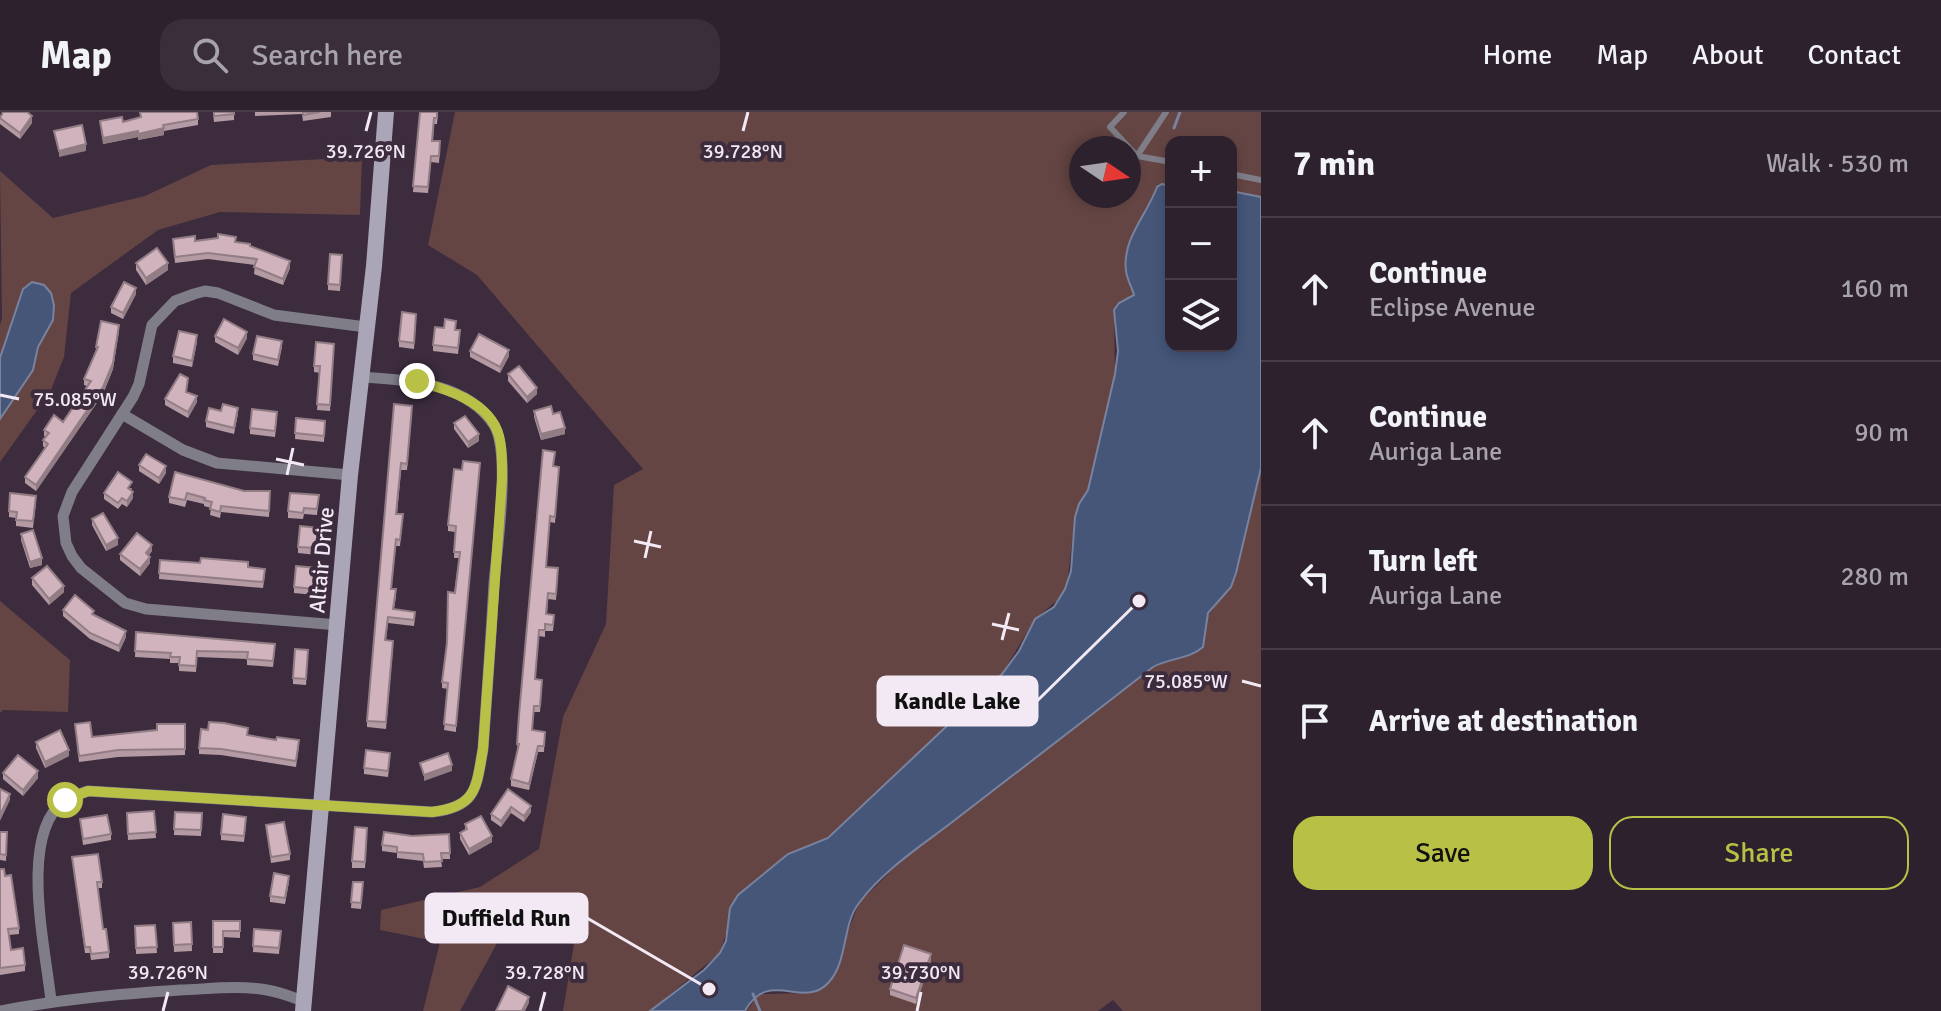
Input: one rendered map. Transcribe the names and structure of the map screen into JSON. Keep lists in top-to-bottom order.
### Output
{
  "streets": {
    "street": ["Altair Drive"]
  },
  "places": ["Kandle Lake", "Duffield Run"],
  "north": "right",
  "page": {
    "header": "Map",
    "search": "Search here",
    "nav": [
      "Home",
      "Map",
      "About",
      "Contact"
    ],
    "heading": ["7 min", "Walk · 530 m"],
    "map_buttons": ["+", "−"],
    "list": [
      ["Continue", "Eclipse Avenue", "160 m"],
      ["Continue", "Auriga Lane", "90 m"],
      ["Turn left", "Auriga Lane", "280 m"],
      "Arrive at destination"
    ],
    "buttons": ["Save", "Share"]
  },
  "coordinates": [
    "39.726°N",
    "39.728°N",
    "75.085°W",
    "39.730°N"
  ]
}
